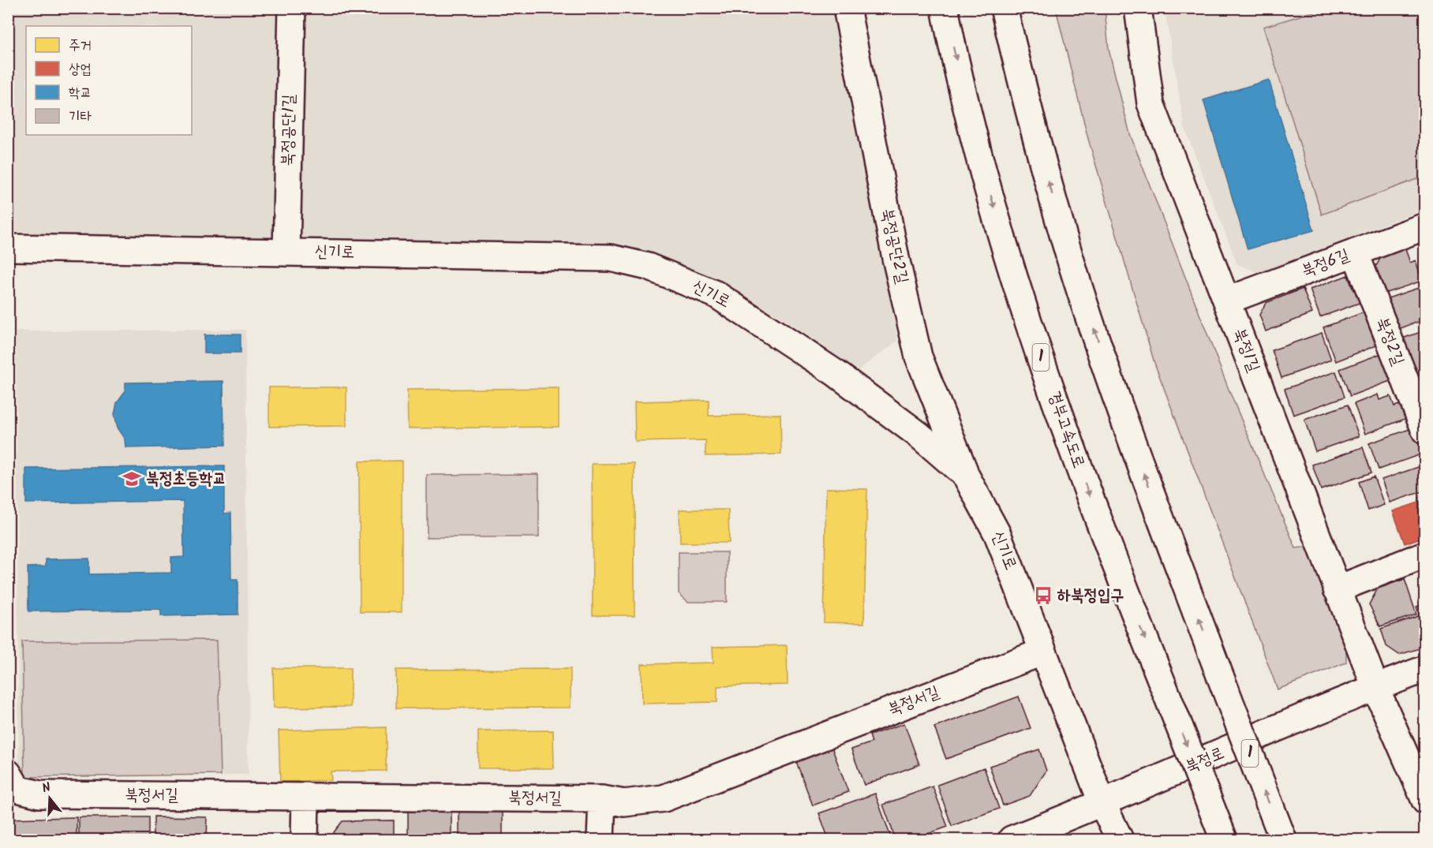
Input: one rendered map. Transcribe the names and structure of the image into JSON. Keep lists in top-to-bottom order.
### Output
{
  "streets": {
    "main road": [
      "북정공단1길",
      "북정공단2길",
      "신기로",
      "북정6길",
      "북정2길",
      "북정1길",
      "1",
      "경부고속도로",
      "북정서길",
      "북정로"
    ]
  },
  "crossings": [
    ["북정공단1길", "신기로"],
    ["북정공단2길", "신기로"],
    ["신기로", "북정서길"],
    ["신기로", "북정로"],
    ["북정6길", "북정2길"],
    ["북정6길", "북정1길"],
    ["북정1길", "북정로"]
  ],
  "places": {
    "school or university": ["북정초등학교"],
    "bus stop": ["하북정입구"]
  },
  "legend": [
    "주거",
    "상업",
    "학교",
    "기타"
  ],
  "north": "top"
}
